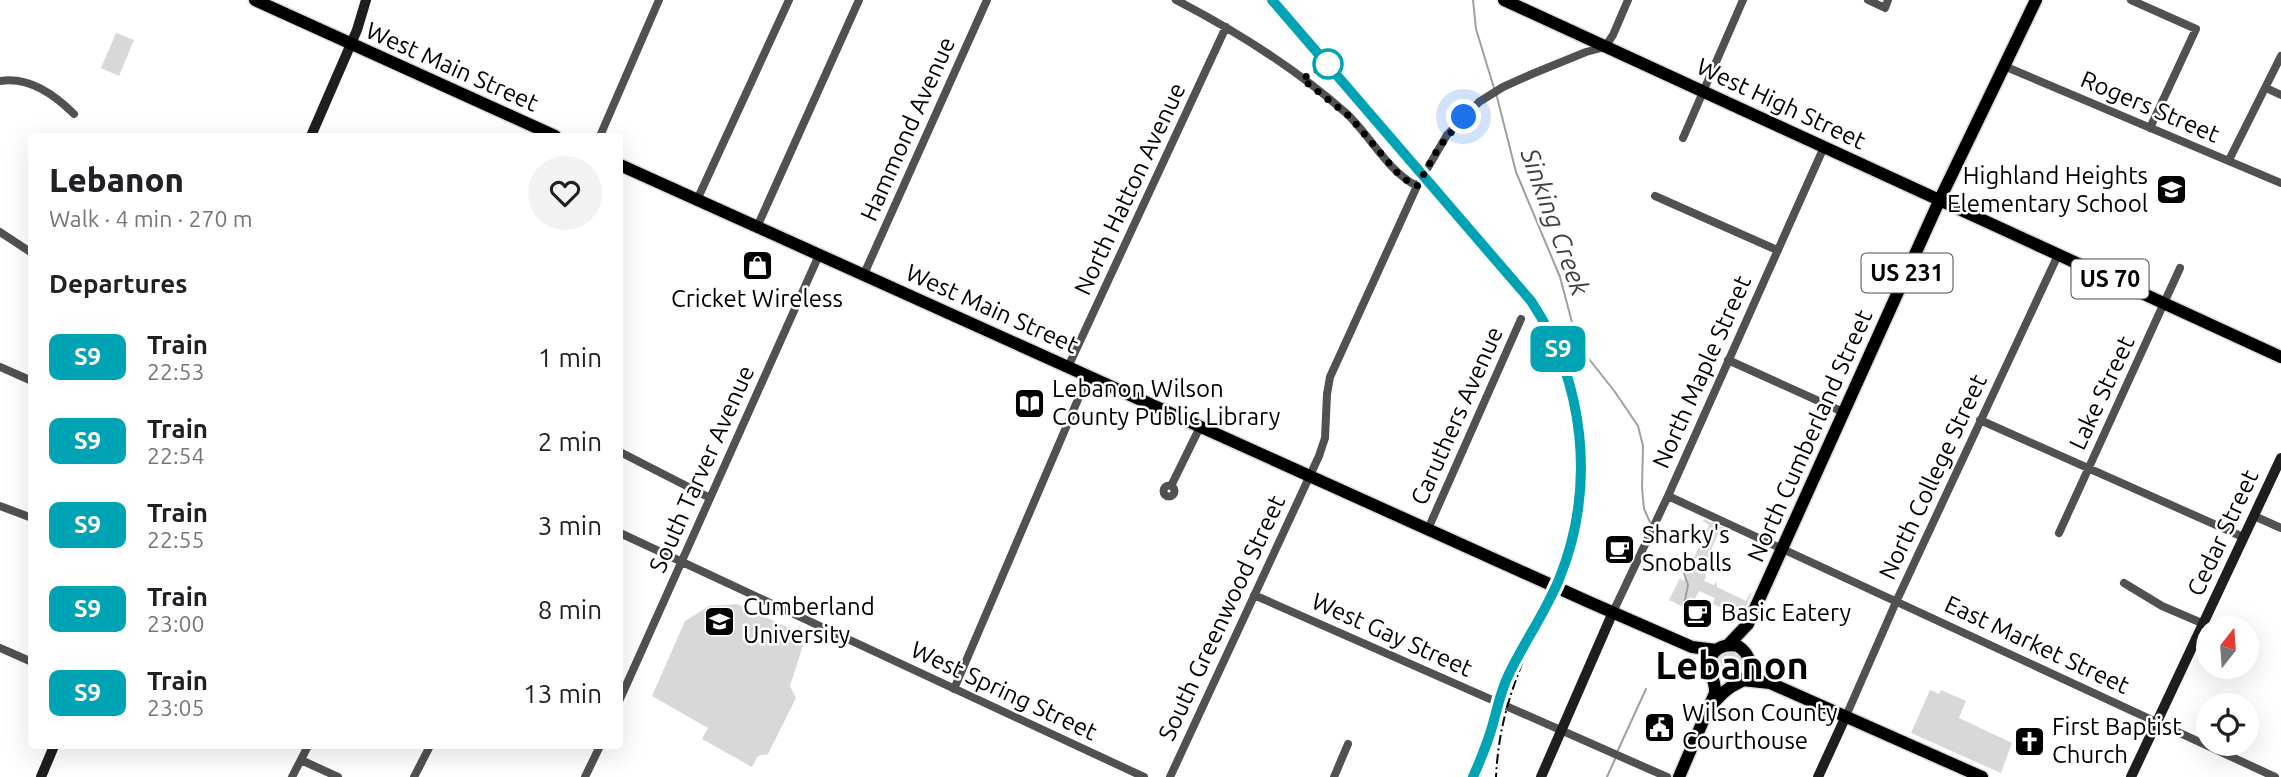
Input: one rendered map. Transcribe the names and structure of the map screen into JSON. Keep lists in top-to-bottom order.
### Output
{
  "streets": {
    "main road": [
      "West Main Street",
      "West High Street",
      "US 231",
      "US 70",
      "North Cumberland Street"
    ],
    "street": [
      "Rogers Street",
      "Hammond Avenue",
      "North Hatton Avenue",
      "North Maple Street",
      "Lake Street",
      "Caruthers Avenue",
      "South Tarver Avenue",
      "North College Street",
      "Cedar Street",
      "South Greenwood Street",
      "West Gay Street",
      "East Market Street",
      "West Spring Street"
    ]
  },
  "crossings": [
    ["West Main Street", "Hammond Avenue"],
    ["West Main Street", "North Hatton Avenue"],
    ["West Main Street", "US 231"],
    ["West Main Street", "North Maple Street"],
    ["West Main Street", "Caruthers Avenue"],
    ["West Main Street", "North Cumberland Street"],
    ["West Main Street", "South Tarver Avenue"],
    ["West Main Street", "South Greenwood Street"],
    ["West High Street", "US 70"],
    ["West High Street", "North Maple Street"],
    ["West High Street", "North Cumberland Street"],
    ["West High Street", "South Greenwood Street"],
    ["Rogers Street", "North Cumberland Street"],
    ["US 231", "North Cumberland Street"],
    ["US 70", "Lake Street"],
    ["US 70", "North Cumberland Street"],
    ["US 70", "North College Street"],
    ["US 70", "South Greenwood Street"],
    ["North Maple Street", "East Market Street"],
    ["North Cumberland Street", "East Market Street"],
    ["South Tarver Avenue", "West Spring Street"],
    ["North College Street", "East Market Street"],
    ["Cedar Street", "East Market Street"],
    ["South Greenwood Street", "West Gay Street"]
  ],
  "districts": ["Lebanon"],
  "water": ["Sinking Creek"],
  "places": {
    "school or university": ["Highland Heights Elementary School", "Cumberland University"],
    "shop": ["Cricket Wireless"],
    "library": ["Lebanon Wilson County Public Library"],
    "cafe": ["Sharky's Snoballs", "Basic Eatery"],
    "public building": ["Wilson County Courthouse"],
    "church": ["First Baptist Church"]
  },
  "north": "top",
  "page": {
    "on_map": "S9",
    "heading": [
      ["Lebanon", "Walk · 4 min · 270 m"],
      "Departures"
    ],
    "list": [
      {
        "mark": "S9",
        "name": "Train",
        "note": "22:53",
        "value": "1 min"
      },
      {
        "mark": "S9",
        "name": "Train",
        "note": "22:54",
        "value": "2 min"
      },
      {
        "mark": "S9",
        "name": "Train",
        "note": "22:55",
        "value": "3 min"
      },
      {
        "mark": "S9",
        "name": "Train",
        "note": "23:00",
        "value": "8 min"
      },
      {
        "mark": "S9",
        "name": "Train",
        "note": "23:05",
        "value": "13 min"
      }
    ]
  }
}
